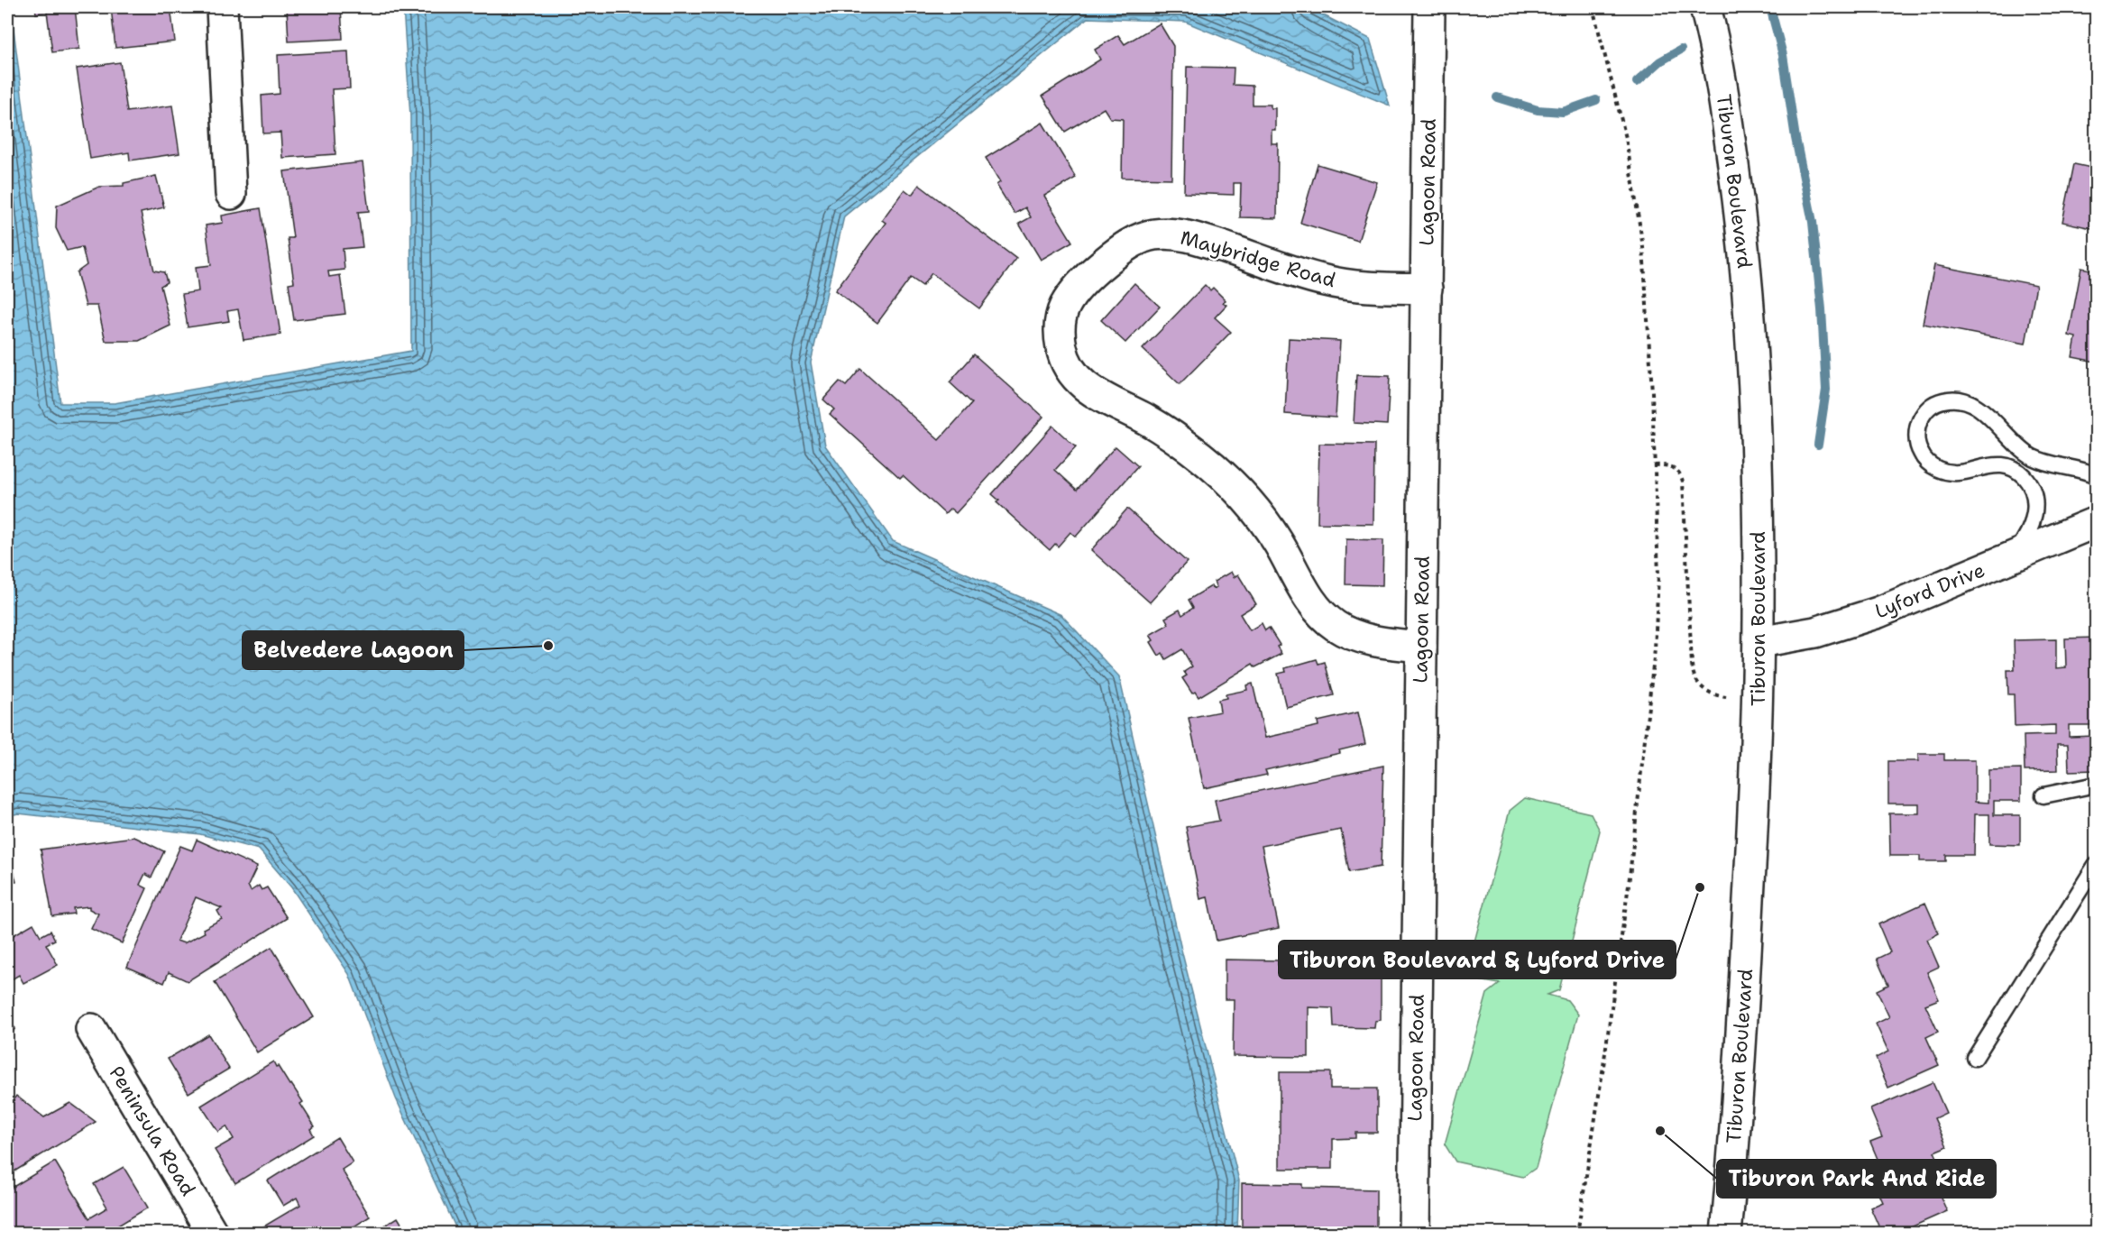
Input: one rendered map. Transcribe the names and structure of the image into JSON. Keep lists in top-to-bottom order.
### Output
{
  "streets": {
    "street": [
      "Tiburon Boulevard",
      "Lagoon Road",
      "Maybridge Road",
      "Lyford Drive",
      "Peninsula Road"
    ]
  },
  "crossings": [
    ["Tiburon Boulevard", "Lyford Drive"],
    ["Lagoon Road", "Maybridge Road"]
  ],
  "places": ["Belvedere Lagoon", "Tiburon Boulevard & Lyford Drive", "Tiburon Park And Ride"]
}
